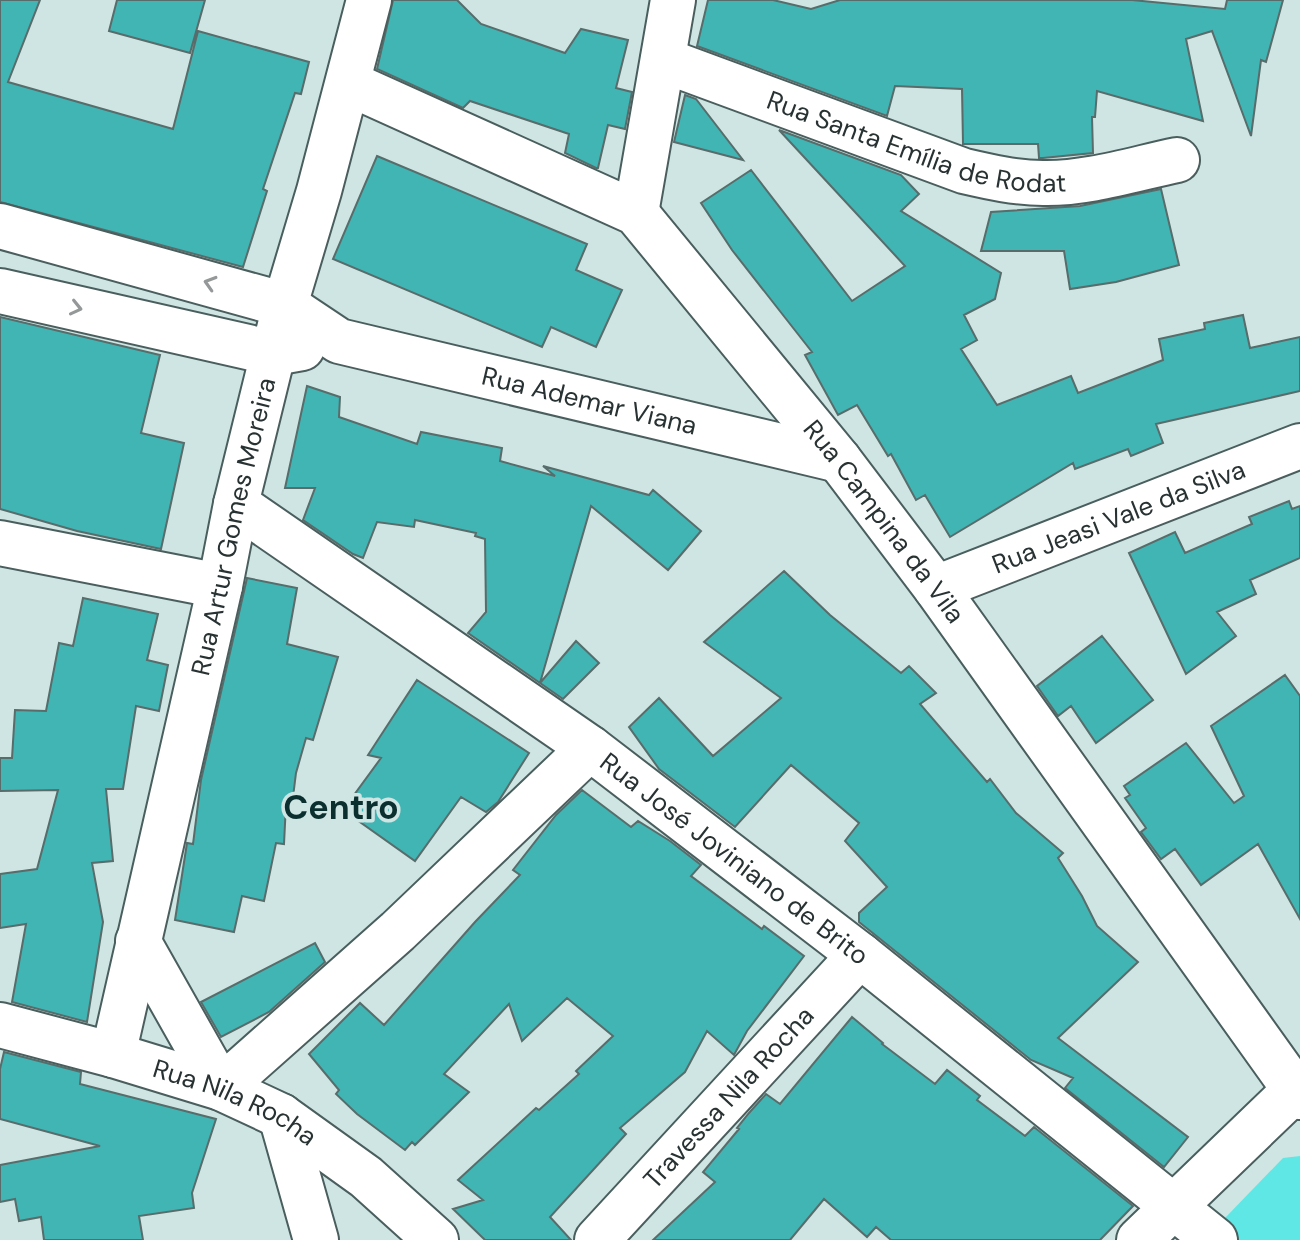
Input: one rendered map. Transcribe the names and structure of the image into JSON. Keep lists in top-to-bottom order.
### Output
{
  "streets": {
    "street": [
      "Rua Santa Emília de Rodat",
      "Rua Ademar Viana",
      "Rua Jeasi Vale da Silva",
      "Rua Campina da Vila",
      "Rua Artur Gomes Moreira",
      "Rua José Joviniano de Brito",
      "Travessa Nila Rocha",
      "Rua Nila Rocha"
    ]
  },
  "crossings": [
    ["Rua Ademar Viana", "Rua Campina da Vila"],
    ["Rua Ademar Viana", "Rua Artur Gomes Moreira"],
    ["Rua Jeasi Vale da Silva", "Rua Campina da Vila"],
    ["Rua Campina da Vila", "Rua Artur Gomes Moreira"],
    ["Rua Artur Gomes Moreira", "Rua José Joviniano de Brito"],
    ["Rua Artur Gomes Moreira", "Rua Nila Rocha"],
    ["Rua José Joviniano de Brito", "Travessa Nila Rocha"]
  ],
  "districts": ["Centro"]
}
